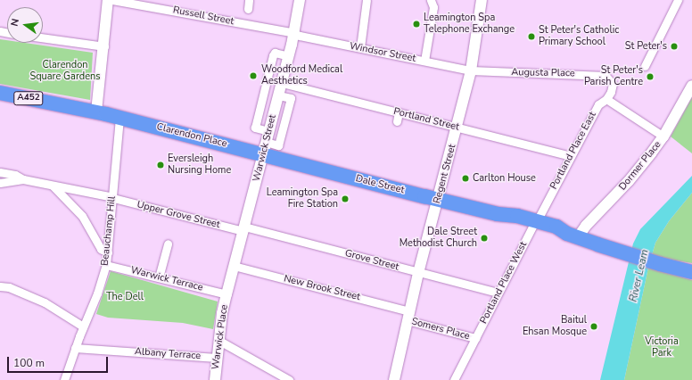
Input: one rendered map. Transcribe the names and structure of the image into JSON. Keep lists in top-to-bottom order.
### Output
{
  "streets": {
    "highway": ["A452", "Clarendon Place", "Dale Street"],
    "street": [
      "Russell Street",
      "Windsor Street",
      "Augusta Place",
      "Portland Street",
      "Warwick Street",
      "Portland Place East",
      "Dormer Place",
      "Regent Street",
      "Upper Grove Street",
      "Beauchamp Hill",
      "Grove Street",
      "Warwick Terrace",
      "Portland Place West",
      "New Brook Street",
      "Somers Place",
      "Warwick Place",
      "Albany Terrace"
    ]
  },
  "crossings": [
    ["Russell Street", "Windsor Street"],
    ["Russell Street", "Warwick Street"],
    ["Windsor Street", "Augusta Place"],
    ["Windsor Street", "Warwick Street"],
    ["Windsor Street", "Regent Street"],
    ["Augusta Place", "Portland Place East"],
    ["Augusta Place", "Regent Street"],
    ["A452", "Clarendon Place"],
    ["A452", "Portland Place East"],
    ["A452", "Dormer Place"],
    ["A452", "Dale Street"],
    ["A452", "Beauchamp Hill"],
    ["A452", "Portland Place West"],
    ["Portland Street", "Warwick Street"],
    ["Portland Street", "Portland Place East"],
    ["Portland Street", "Regent Street"],
    ["Clarendon Place", "Warwick Street"],
    ["Clarendon Place", "Dale Street"],
    ["Clarendon Place", "Beauchamp Hill"],
    ["Warwick Street", "Dale Street"],
    ["Warwick Street", "Upper Grove Street"],
    ["Warwick Street", "Grove Street"],
    ["Warwick Street", "Warwick Terrace"],
    ["Warwick Street", "New Brook Street"],
    ["Warwick Street", "Warwick Place"],
    ["Portland Place East", "Dale Street"],
    ["Portland Place East", "Portland Place West"],
    ["Regent Street", "Dale Street"],
    ["Regent Street", "Grove Street"],
    ["Regent Street", "New Brook Street"],
    ["Regent Street", "Somers Place"],
    ["Dale Street", "Portland Place West"],
    ["Upper Grove Street", "Beauchamp Hill"],
    ["Upper Grove Street", "Grove Street"],
    ["Beauchamp Hill", "Warwick Terrace"],
    ["Beauchamp Hill", "Albany Terrace"],
    ["Grove Street", "Portland Place West"],
    ["Warwick Terrace", "Warwick Place"],
    ["Portland Place West", "Somers Place"],
    ["New Brook Street", "Somers Place"],
    ["Warwick Place", "Albany Terrace"]
  ],
  "water": ["River Leam"],
  "parks": ["Clarendon Square Gardens", "The Dell", "Victoria Park"],
  "places": [
    "Leamington Spa Telephone Exchange",
    "St Peter's Catholic Primary School",
    "St Peter's",
    "Woodford Medical Aesthetics",
    "St Peter's Parish Centre",
    "Eversleigh Nursing Home",
    "Carlton House",
    "Leamington Spa Fire Station",
    "Dale Street Methodist Church",
    "Baitul Ehsan Mosque"
  ],
  "scale_bar": "100 m",
  "north": "left"
}
